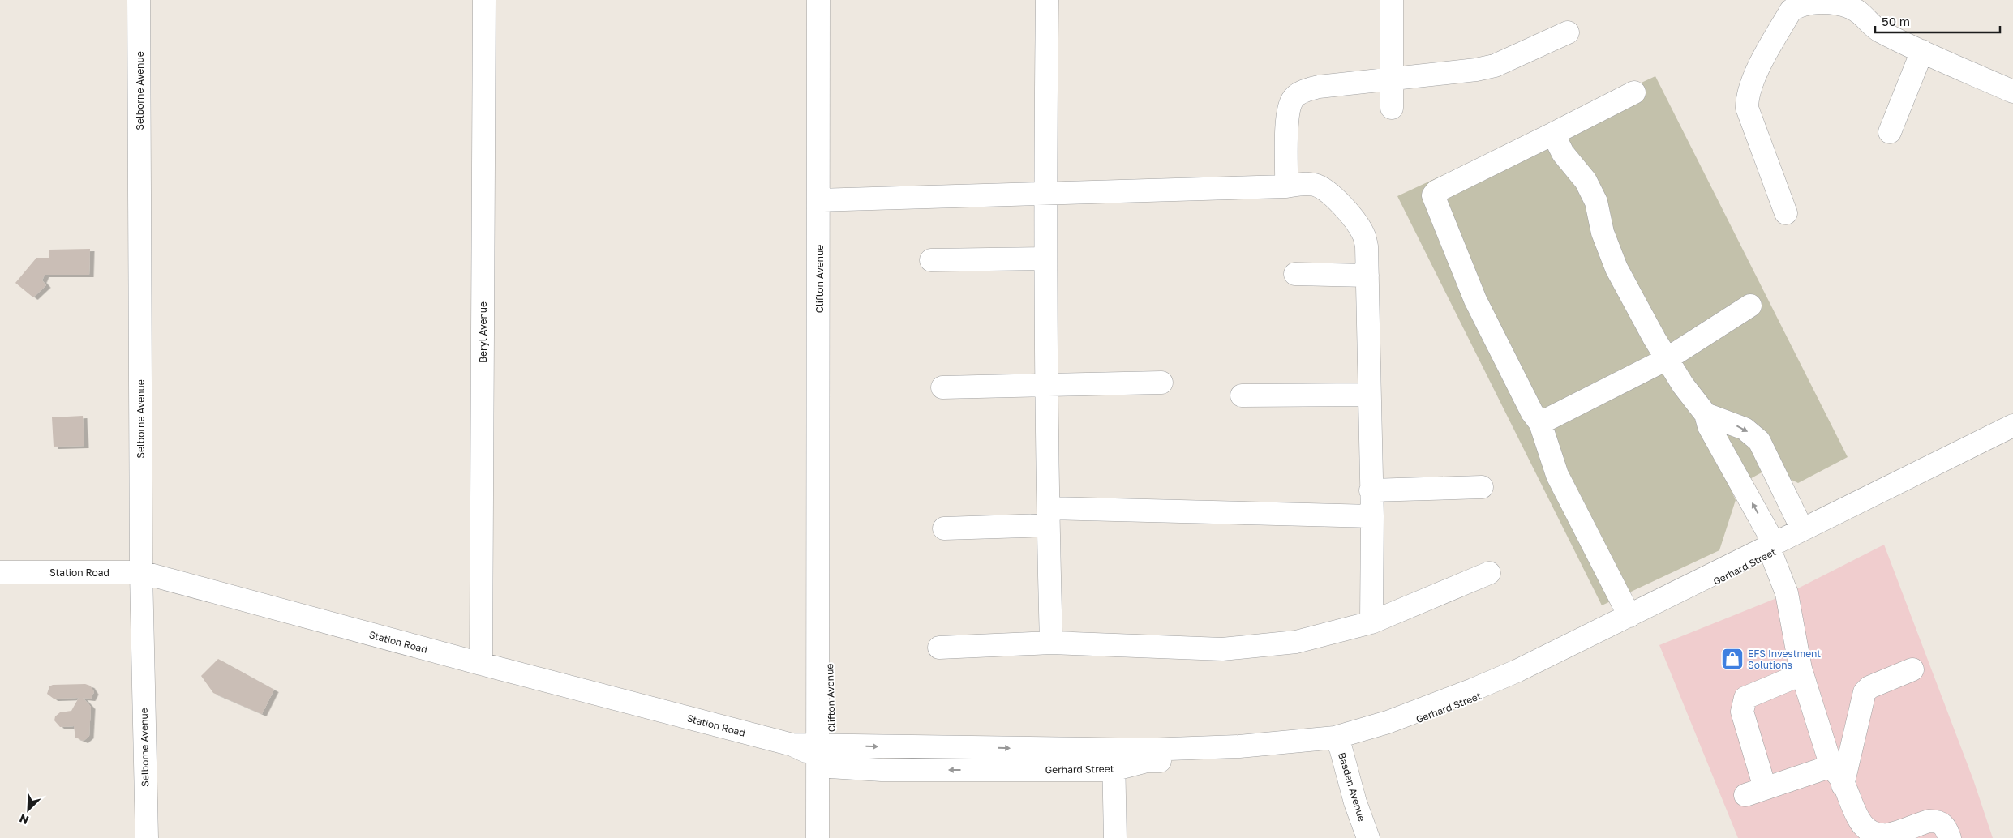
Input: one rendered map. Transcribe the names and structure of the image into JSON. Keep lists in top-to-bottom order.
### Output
{
  "streets": {
    "street": [
      "Selborne Avenue",
      "Clifton Avenue",
      "Beryl Avenue",
      "Gerhard Street",
      "Station Road",
      "Basden Avenue"
    ]
  },
  "crossings": [
    ["Selborne Avenue", "Station Road"],
    ["Clifton Avenue", "Gerhard Street"],
    ["Clifton Avenue", "Station Road"],
    ["Beryl Avenue", "Station Road"],
    ["Gerhard Street", "Station Road"],
    ["Gerhard Street", "Basden Avenue"]
  ],
  "places": {
    "shop": ["EFS Investment Solutions"]
  },
  "scale_bar": "50 m",
  "north": "bottom left"
}
